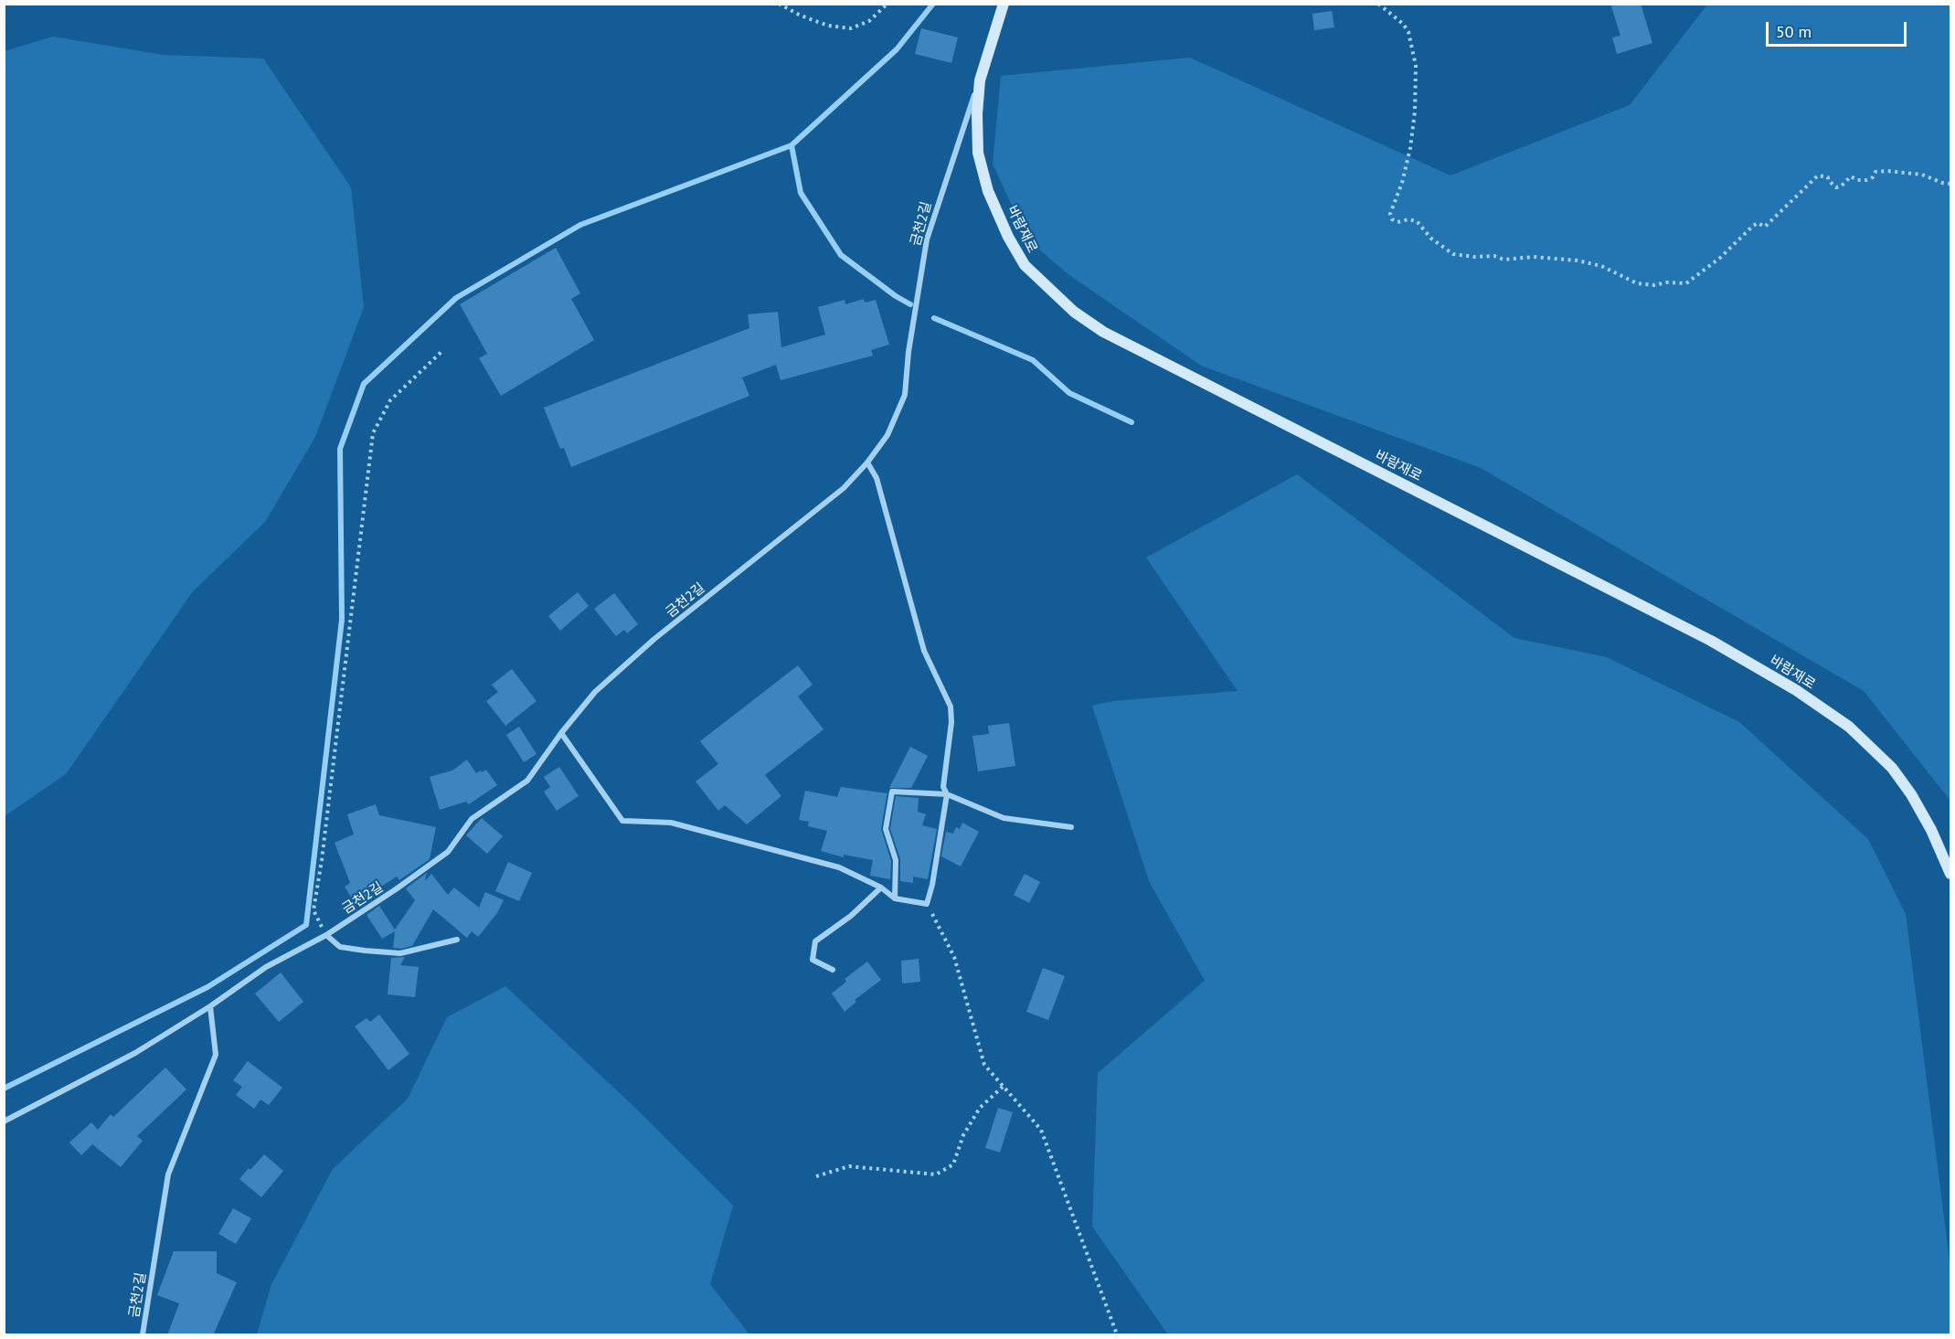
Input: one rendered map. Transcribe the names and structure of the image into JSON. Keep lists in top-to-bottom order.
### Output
{
  "streets": {
    "street": ["금천2길", "바람재로"]
  },
  "crossings": [
    ["금천2길", "바람재로"]
  ],
  "scale_bar": "50 m"
}
